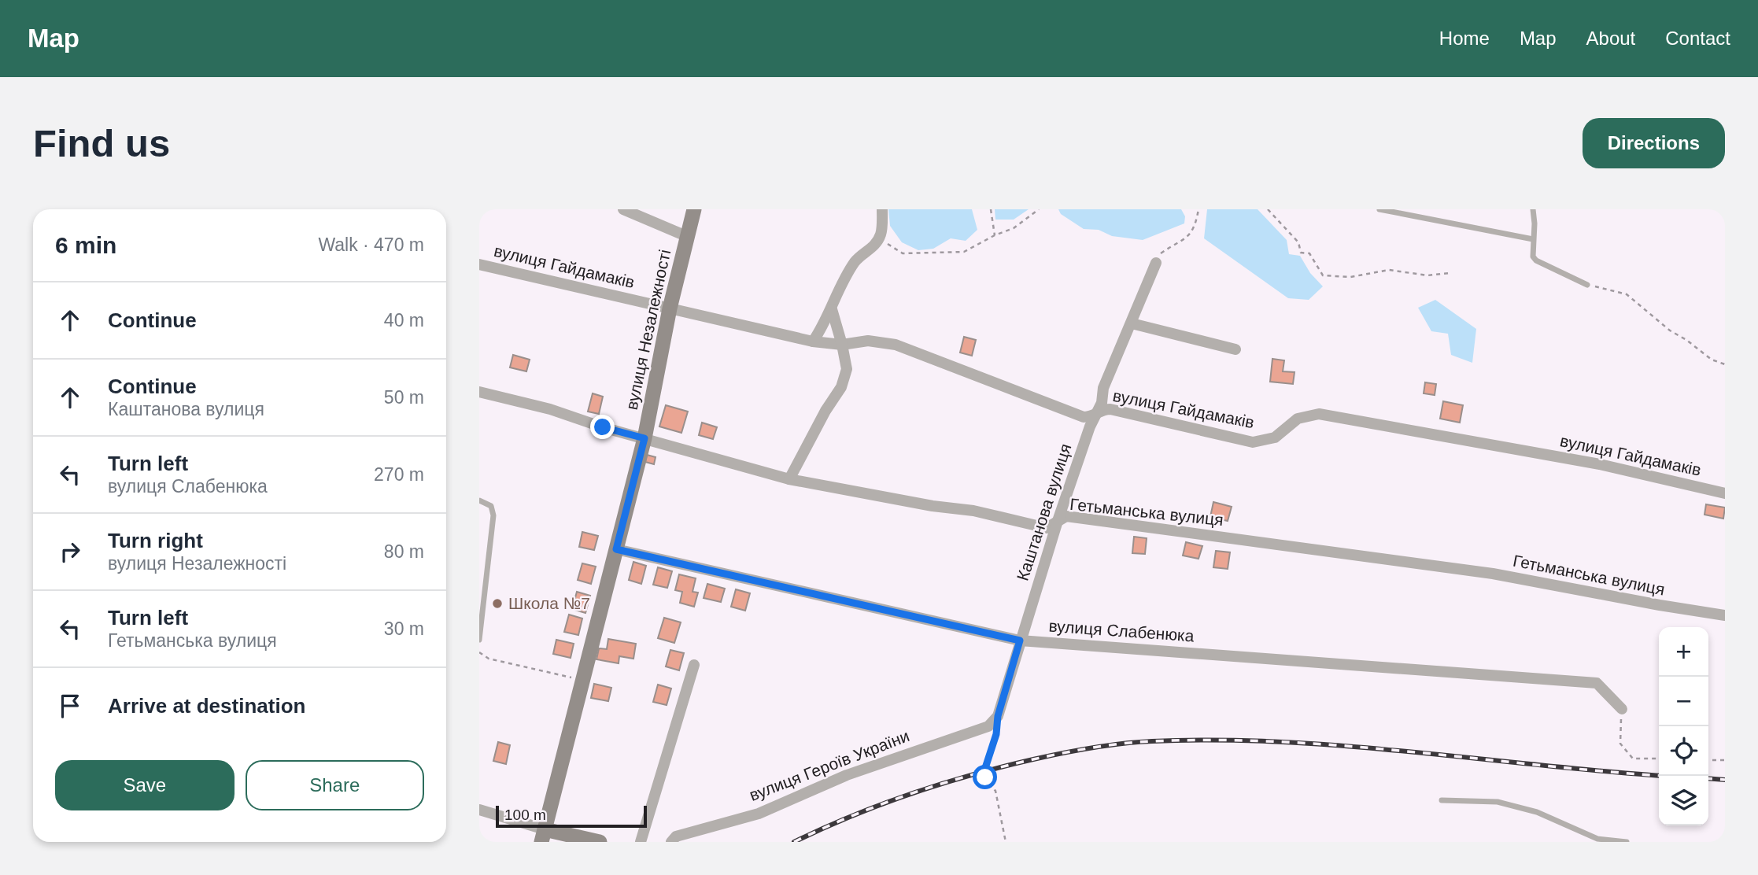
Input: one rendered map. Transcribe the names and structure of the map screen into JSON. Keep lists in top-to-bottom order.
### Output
{
  "streets": {
    "street": [
      "вулиця Гайдамаків",
      "вулиця Незалежності",
      "Каштанова вулиця",
      "Гетьманська вулиця",
      "вулиця Слабенюка",
      "вулиця Героїв України"
    ]
  },
  "crossings": [
    ["вулиця Гайдамаків", "вулиця Незалежності"],
    ["вулиця Гайдамаків", "Каштанова вулиця"],
    ["вулиця Незалежності", "Гетьманська вулиця"],
    ["вулиця Незалежності", "вулиця Слабенюка"],
    ["Каштанова вулиця", "Гетьманська вулиця"],
    ["Каштанова вулиця", "вулиця Слабенюка"],
    ["Каштанова вулиця", "вулиця Героїв України"]
  ],
  "places": ["Школа №7"],
  "scale_bar": "100 m",
  "page": {
    "header": "Map",
    "nav": [
      "Home",
      "Map",
      "About",
      "Contact"
    ],
    "buttons": [
      "Directions",
      ["Save", "Share"]
    ],
    "title": "Find us",
    "heading": ["6 min", "Walk · 470 m"],
    "list": [
      ["Continue", "40 m"],
      ["Continue", "Каштанова вулиця", "50 m"],
      ["Turn left", "вулиця Слабенюка", "270 m"],
      ["Turn right", "вулиця Незалежності", "80 m"],
      ["Turn left", "Гетьманська вулиця", "30 m"],
      "Arrive at destination"
    ],
    "map_buttons": ["+", "−"],
    "scale": "100 m"
  }
}
